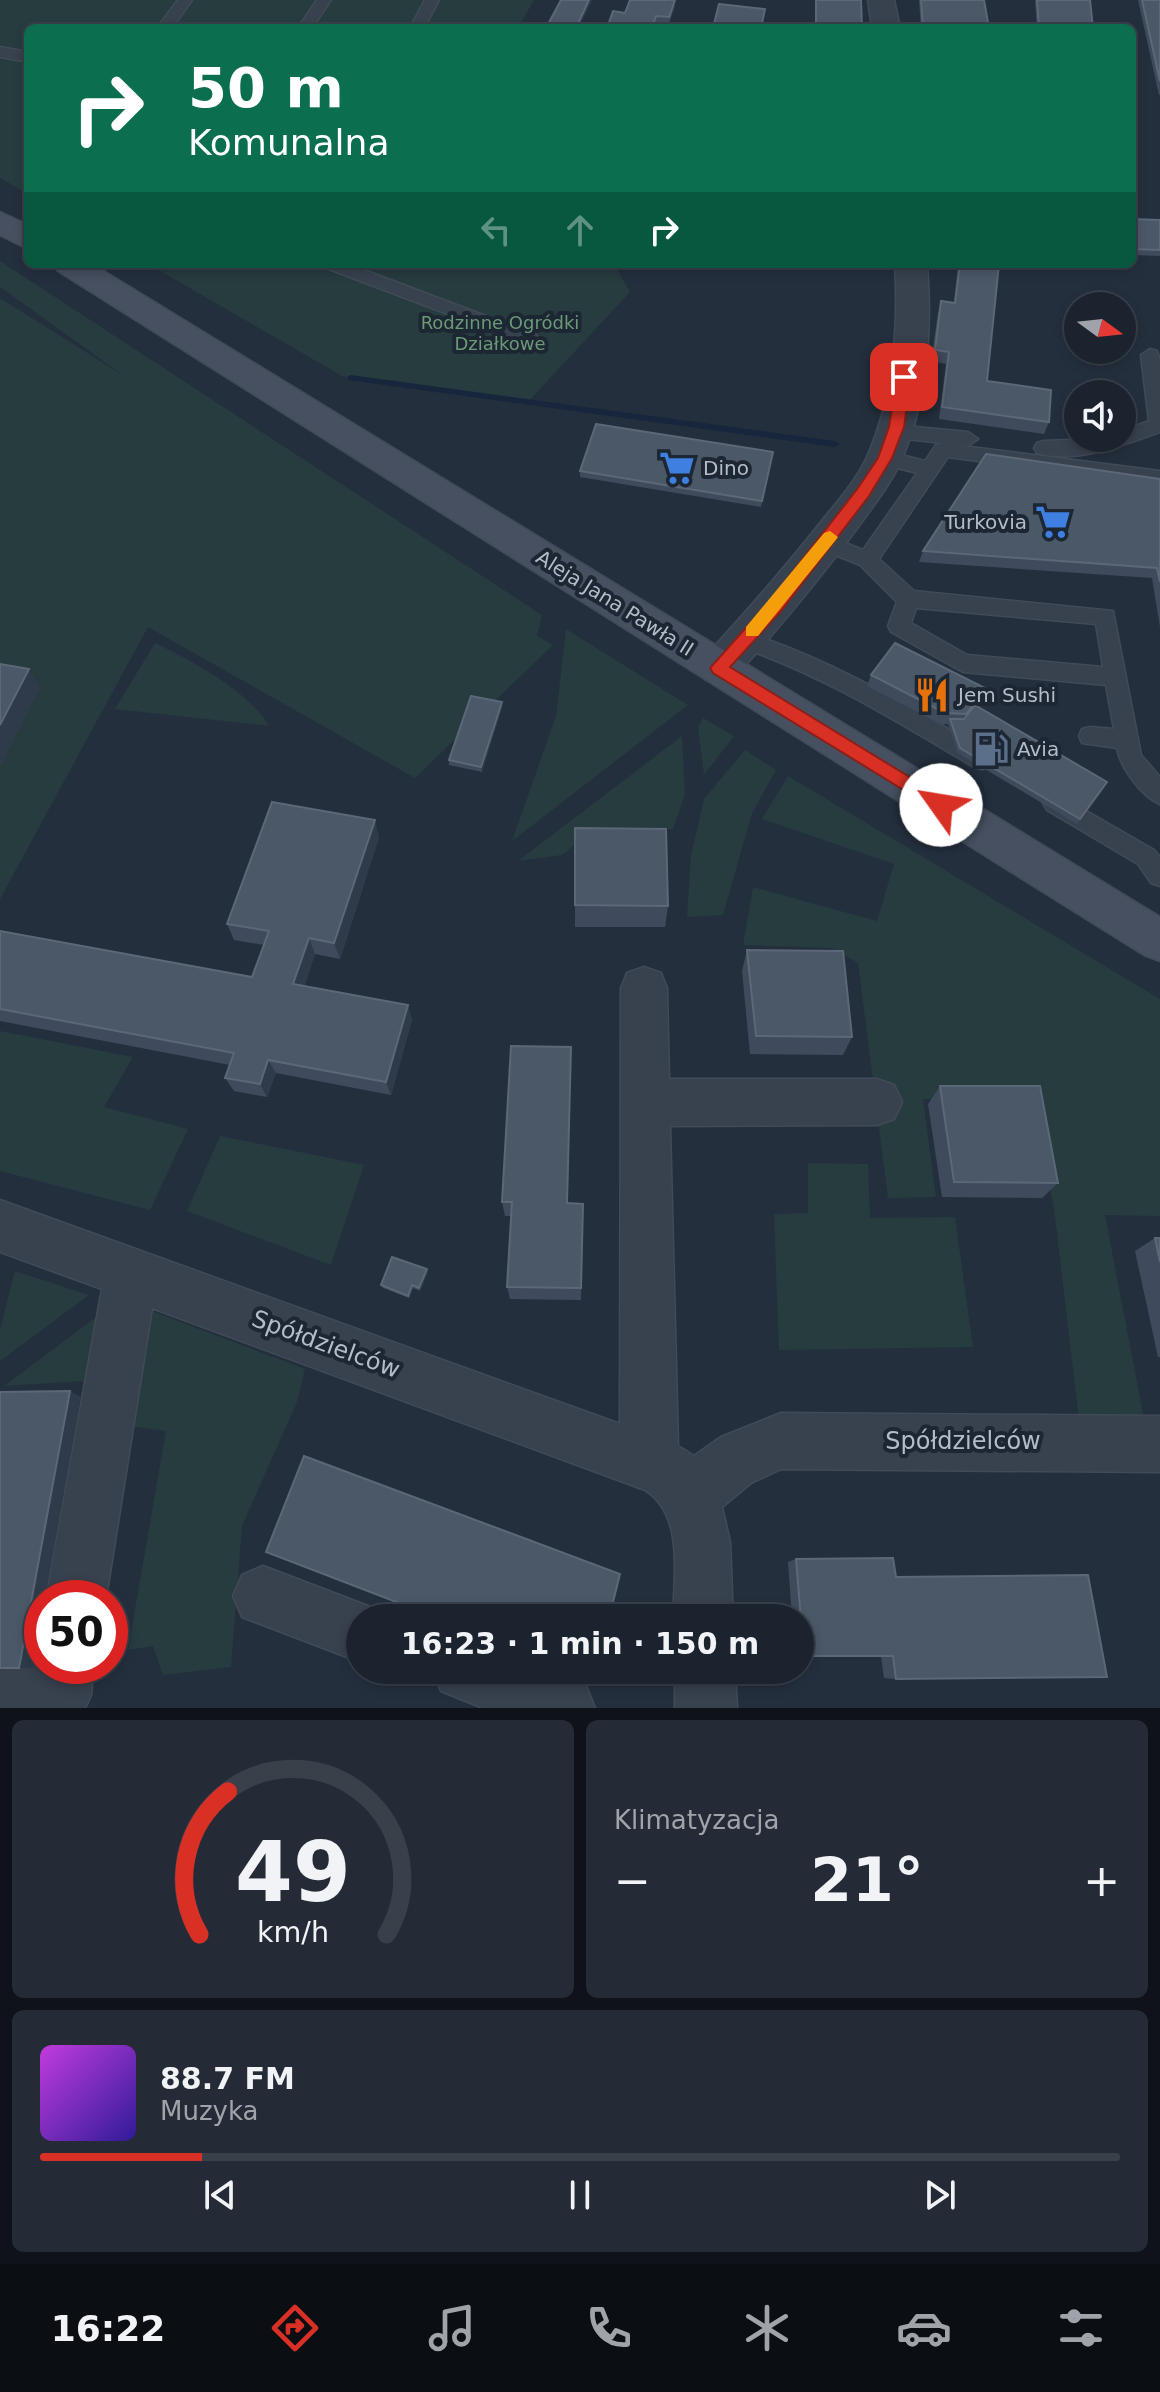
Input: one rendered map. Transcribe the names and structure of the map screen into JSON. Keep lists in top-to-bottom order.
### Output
{
  "streets": {
    "main road": ["Aleja Jana Pawła II"],
    "street": ["Spółdzielców"]
  },
  "parks": ["Rodzinne Ogródki Działkowe"],
  "places": {
    "supermarket": ["Dino", "Turkovia"],
    "restaurant": ["Jem Sushi"],
    "fuel station": ["Avia"]
  },
  "north": "right",
  "page": {
    "turn": ["50 m", "Komunalna"],
    "limit": "50",
    "trip": "16:23 · 1 min · 150 m",
    "tile": "Klimatyzacja",
    "heat": ["−", "21°", "+"],
    "song": ["88.7 FM", "Muzyka"],
    "tabs": "16:22",
    "gauge": ["49", "km/h"]
  }
}
